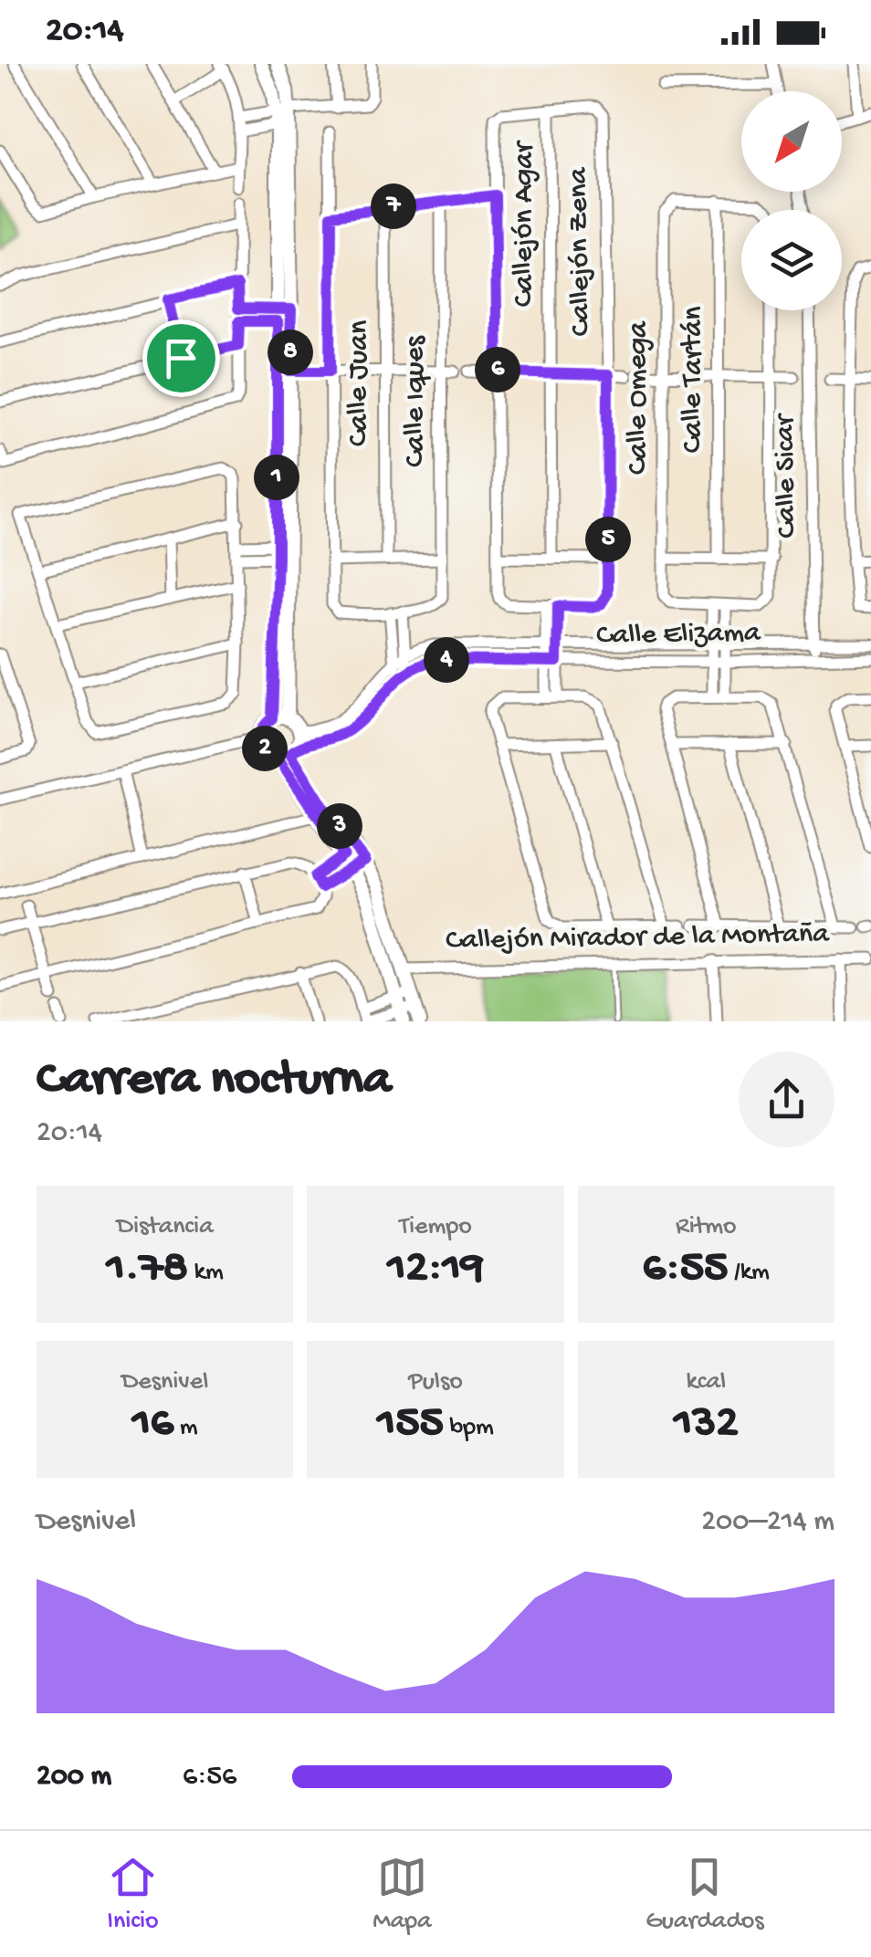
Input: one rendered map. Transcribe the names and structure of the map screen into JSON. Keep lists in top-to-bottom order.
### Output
{
  "streets": {
    "street": [
      "Callejón Agar",
      "Callejón Zena",
      "Calle Tartán",
      "Calle Juan",
      "Calle Omega",
      "Calle Iques",
      "Calle Sicar",
      "Calle Elizama",
      "Callejón Mirador de la Montaña"
    ]
  },
  "crossings": [
    ["Callejón Agar", "Callejón Zena"],
    ["Calle Tartán", "Calle Omega"],
    ["Calle Sicar", "Calle Elizama"]
  ],
  "north": "bottom left",
  "page": {
    "status": "20:14",
    "pins": [
      "7",
      "8",
      "6",
      "1",
      "5",
      "4",
      "2",
      "3"
    ],
    "heading": ["Carrera nocturna", "20:14"],
    "stats": [
      ["Distancia", "1.78 km"],
      ["Tiempo", "12:19"],
      ["Ritmo", "6:55 /km"],
      ["Desnivel", "16 m"],
      ["Pulso", "155 bpm"],
      ["kcal", "132"]
    ],
    "chart": ["Desnivel", "200–214 m"],
    "list": [
      {
        "name": "200 m",
        "note": "6:56"
      }
    ],
    "tabs": ["Inicio", "Mapa", "Guardados"]
  }
}
